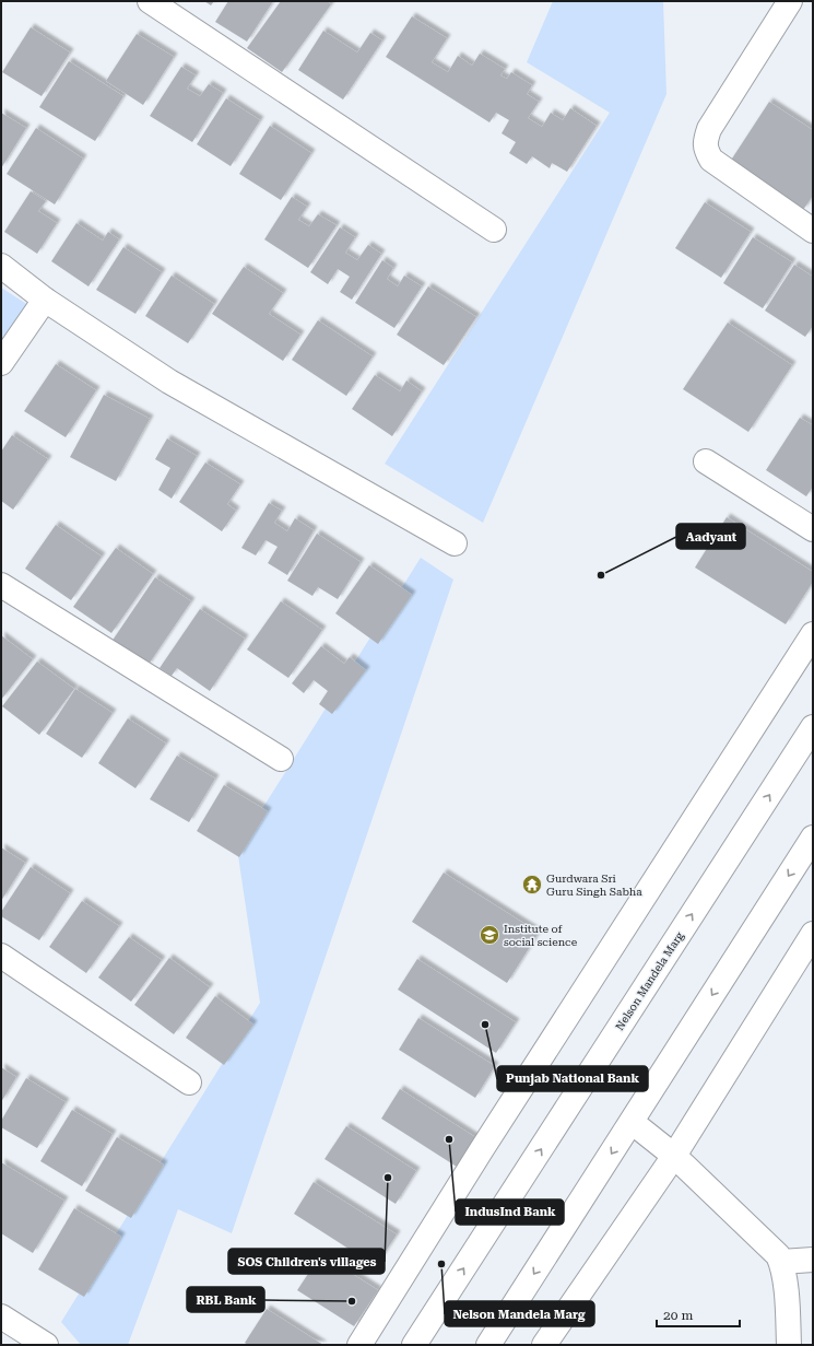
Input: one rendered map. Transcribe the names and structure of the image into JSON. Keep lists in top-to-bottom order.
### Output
{
  "streets": {
    "main road": ["Nelson Mandela Marg"]
  },
  "places": {
    "other": [
      "Aadyant",
      "Punjab National Bank",
      "IndusInd Bank",
      "SOS Children's villages",
      "Nelson Mandela Marg",
      "RBL Bank"
    ],
    "temple": ["Gurdwara Sri Guru Singh Sabha"],
    "school or university": ["Institute of social science"]
  },
  "scale_bar": "20 m"
}
